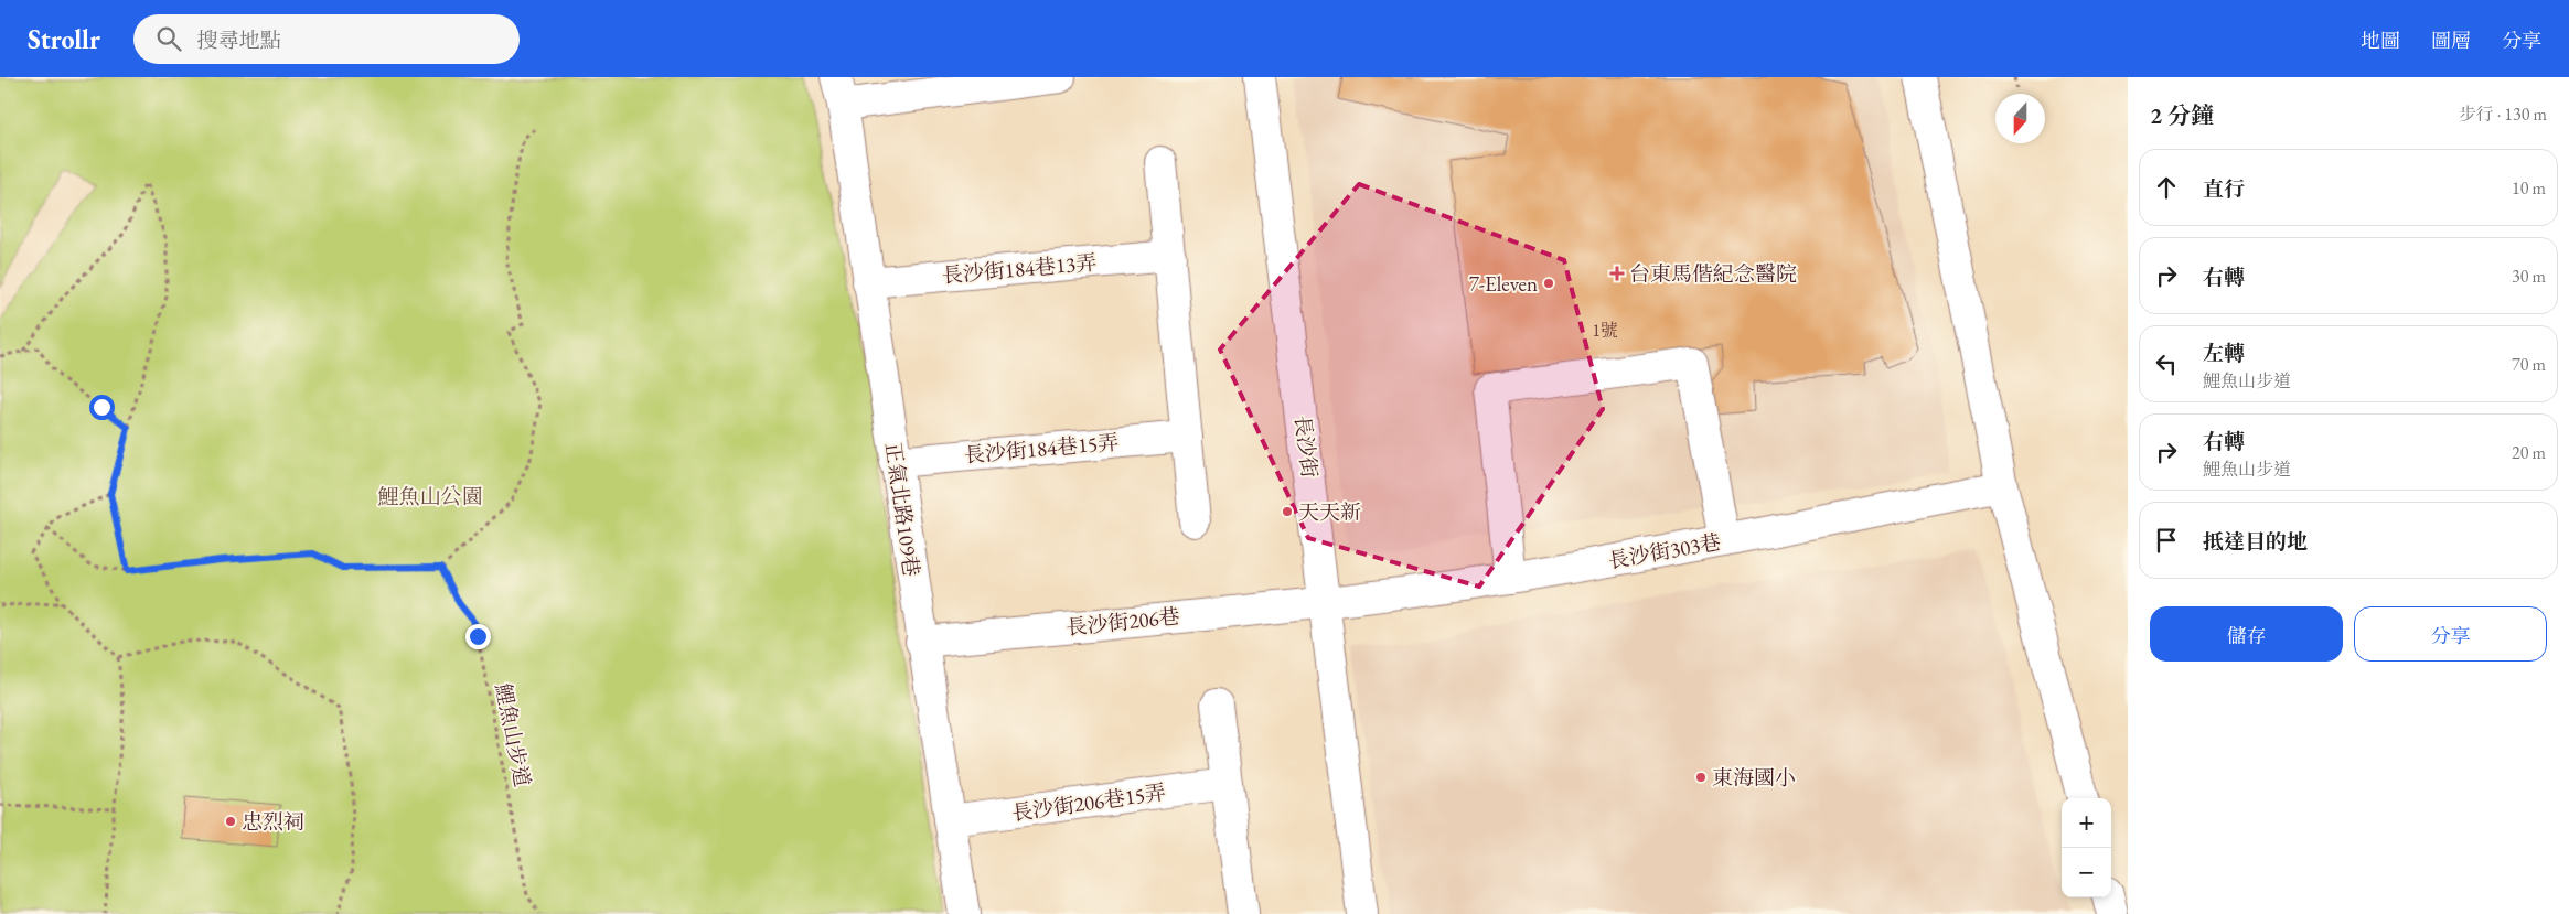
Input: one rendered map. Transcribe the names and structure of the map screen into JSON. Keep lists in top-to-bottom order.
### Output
{
  "streets": {
    "street": [
      "長沙街184巷13弄",
      "長沙街",
      "長沙街184巷15弄",
      "正氣北路109巷",
      "長沙街303巷",
      "長沙街206巷",
      "長沙街206巷15弄"
    ],
    "path": ["鯉魚山步道"]
  },
  "crossings": [
    ["長沙街184巷13弄", "正氣北路109巷"],
    ["長沙街", "長沙街303巷"],
    ["長沙街", "長沙街206巷"],
    ["長沙街184巷15弄", "正氣北路109巷"],
    ["正氣北路109巷", "長沙街206巷"],
    ["正氣北路109巷", "長沙街206巷15弄"],
    ["長沙街303巷", "長沙街206巷"]
  ],
  "parks": ["鯉魚山公園"],
  "places": {
    "health": ["台東馬偕紀念醫院"],
    "other": [
      "7-Eleven",
      "天天新",
      "東海國小",
      "忠烈祠"
    ]
  },
  "house_numbers": ["1號"],
  "north": "bottom",
  "page": {
    "header": "Strollr",
    "search": "搜尋地點",
    "nav": ["地圖", "圖層", "分享"],
    "heading": ["2 分鐘", "步行 · 130 m"],
    "list": [
      ["直行", "10 m"],
      ["右轉", "30 m"],
      ["左轉", "鯉魚山步道", "70 m"],
      ["右轉", "鯉魚山步道", "20 m"],
      "抵達目的地"
    ],
    "buttons": ["儲存", "分享"],
    "map_buttons": ["+", "−"]
  }
}
